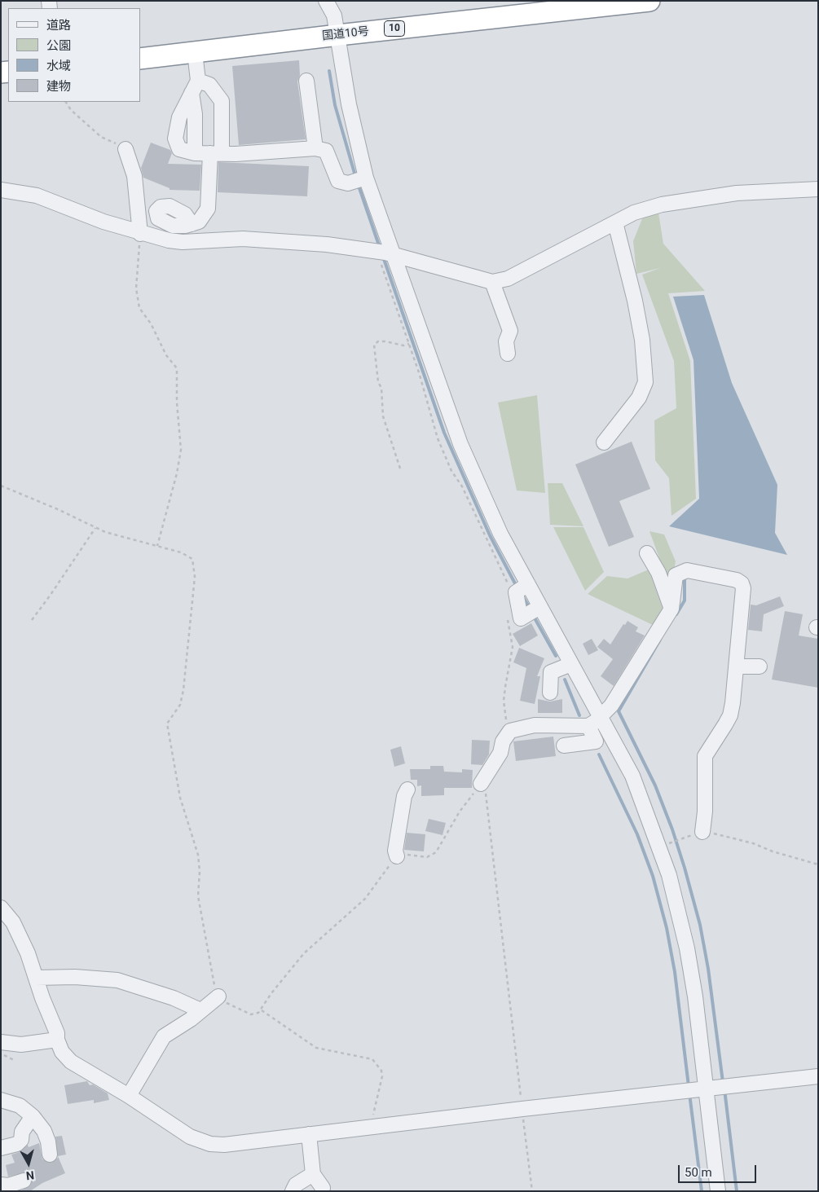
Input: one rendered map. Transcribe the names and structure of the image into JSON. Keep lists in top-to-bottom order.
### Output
{
  "streets": {
    "highway": ["10", "国道10号"]
  },
  "legend": [
    "道路",
    "公園",
    "水域",
    "建物"
  ],
  "scale_bar": "50 m",
  "north": "bottom"
}
